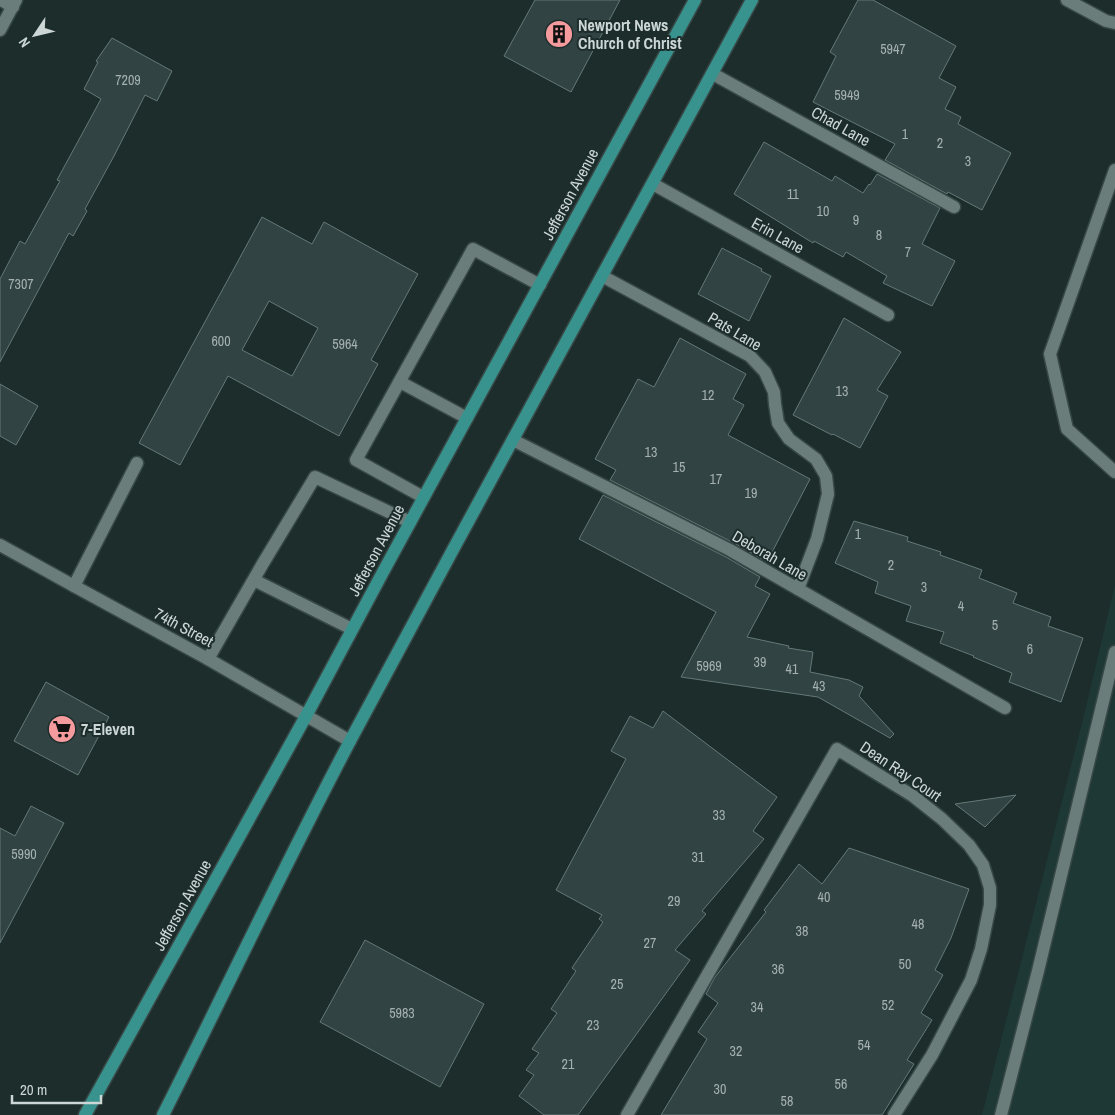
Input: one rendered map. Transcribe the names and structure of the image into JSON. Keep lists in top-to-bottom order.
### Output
{
  "streets": {
    "main road": ["Jefferson Avenue"],
    "street": [
      "Chad Lane",
      "Erin Lane",
      "Pats Lane",
      "Deborah Lane",
      "74th Street",
      "Dean Ray Court"
    ]
  },
  "crossings": [
    ["Jefferson Avenue", "74th Street"],
    ["Pats Lane", "Deborah Lane"]
  ],
  "places": {
    "building": ["Newport News Church of Christ"],
    "supermarket": ["7-Eleven"]
  },
  "house_numbers": [
    "5947",
    "7209",
    "5949",
    "1",
    "2",
    "3",
    "11",
    "10",
    "9",
    "8",
    "7",
    "7307",
    "600",
    "5964",
    "13",
    "12",
    "13",
    "15",
    "17",
    "19",
    "1",
    "2",
    "3",
    "4",
    "5",
    "6",
    "39",
    "5969",
    "41",
    "43",
    "33",
    "5990",
    "31",
    "40",
    "29",
    "48",
    "38",
    "27",
    "50",
    "36",
    "25",
    "52",
    "34",
    "5983",
    "23",
    "54",
    "32",
    "21",
    "56",
    "30",
    "58"
  ],
  "scale_bar": "20 m",
  "north": "bottom left"
}
